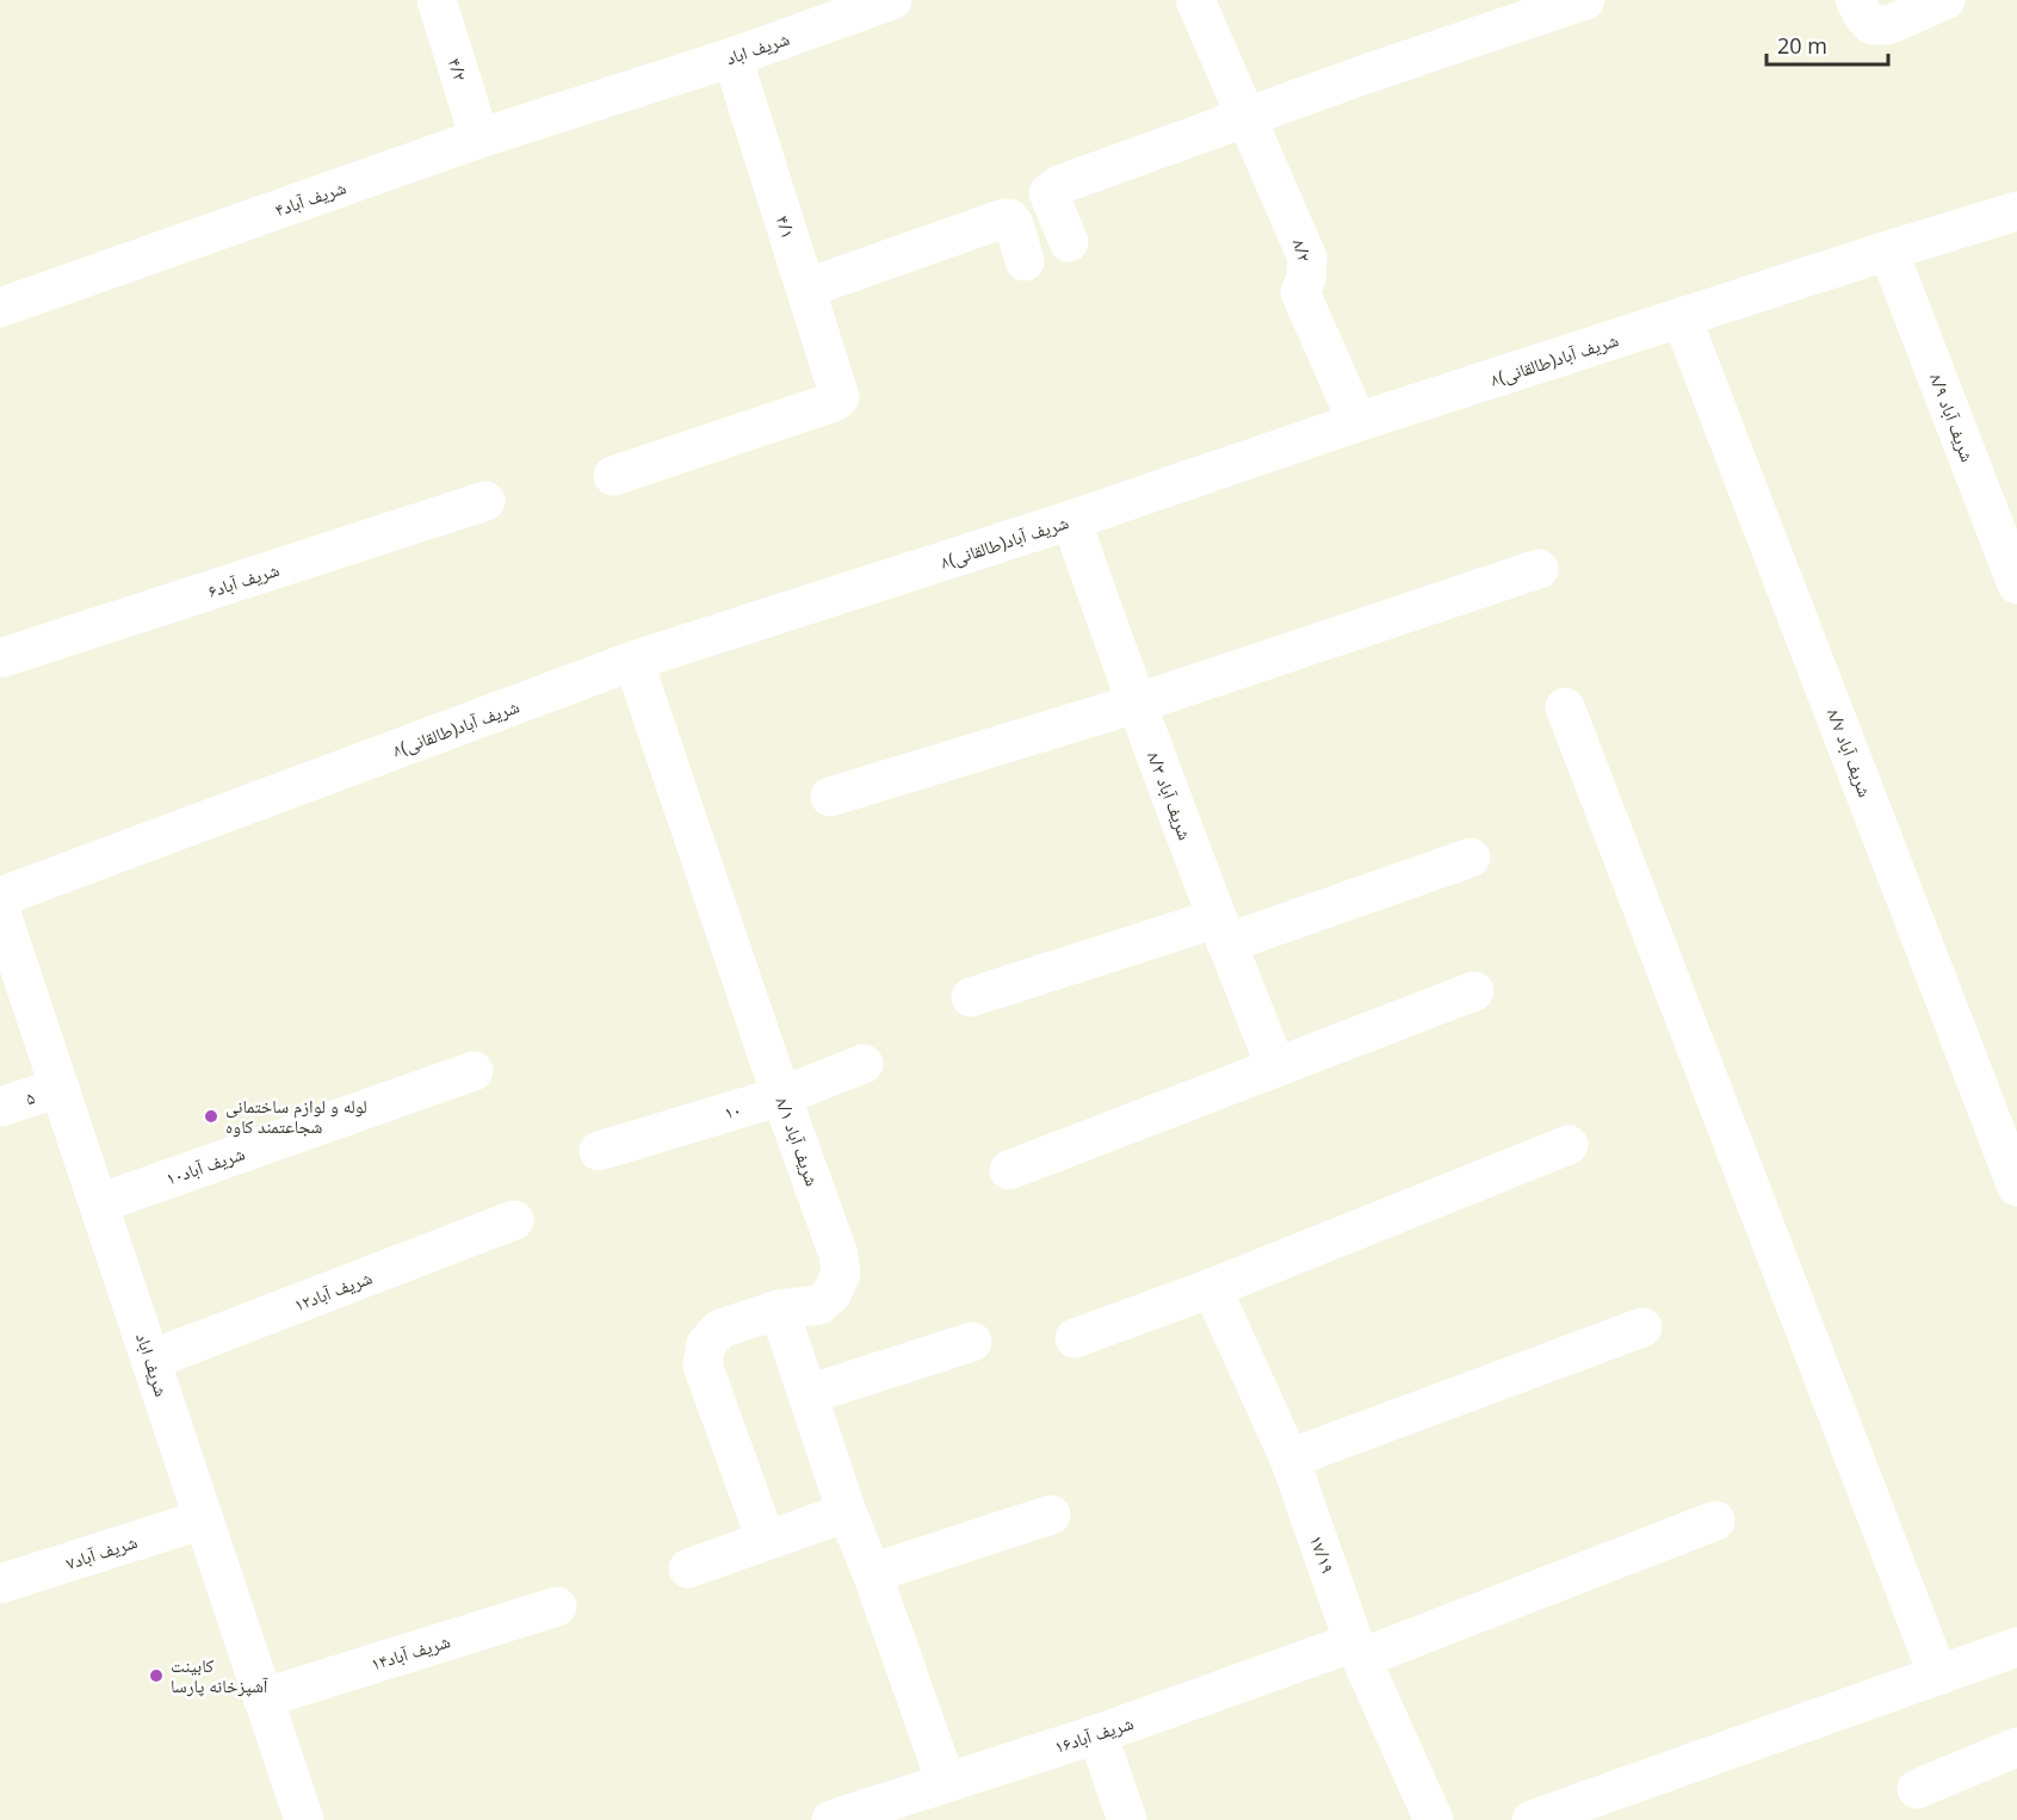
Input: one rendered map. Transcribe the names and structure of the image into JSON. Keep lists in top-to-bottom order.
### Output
{
  "streets": {
    "street": [
      "شریف اباد",
      "۴/۲",
      "۴شریف آباد",
      "۴/۱",
      "۸/۲",
      "۸شریف آباد(طالقانی)",
      "شریف آباد ۸/۹",
      "شریف آباد۶",
      "شریف آباد ۸/۷",
      "شریف آباد ۸/۳",
      "۵",
      "۱۰",
      "شریف آباد ۸/۱",
      "شریف آباد۱۰",
      "شریف آباد۱۲",
      "شریف آباد۷",
      "۱۷/۱۹",
      "شریف آباد۱۴",
      "شریف آباد۱۶"
    ]
  },
  "crossings": [
    ["شریف اباد", "۴شریف آباد"],
    ["شریف اباد", "۴/۱"],
    ["شریف اباد", "۵"],
    ["شریف اباد", "شریف آباد۱۰"],
    ["شریف اباد", "شریف آباد۱۲"],
    ["شریف اباد", "شریف آباد۷"],
    ["شریف اباد", "شریف آباد۱۴"],
    ["۴/۲", "۴شریف آباد"],
    ["۸/۲", "۸شریف آباد(طالقانی)"],
    ["۸شریف آباد(طالقانی)", "شریف آباد ۸/۹"],
    ["۸شریف آباد(طالقانی)", "شریف آباد ۸/۷"],
    ["۸شریف آباد(طالقانی)", "شریف آباد ۸/۳"],
    ["۸شریف آباد(طالقانی)", "شریف آباد ۸/۱"],
    ["۱۰", "شریف آباد ۸/۱"],
    ["۱۷/۱۹", "شریف آباد۱۶"]
  ],
  "places": ["لوله و لوازم ساختمانی شجاعتمند کاوه", "کابینت آشپزخانه پارسا"],
  "scale_bar": "20 m"
}
